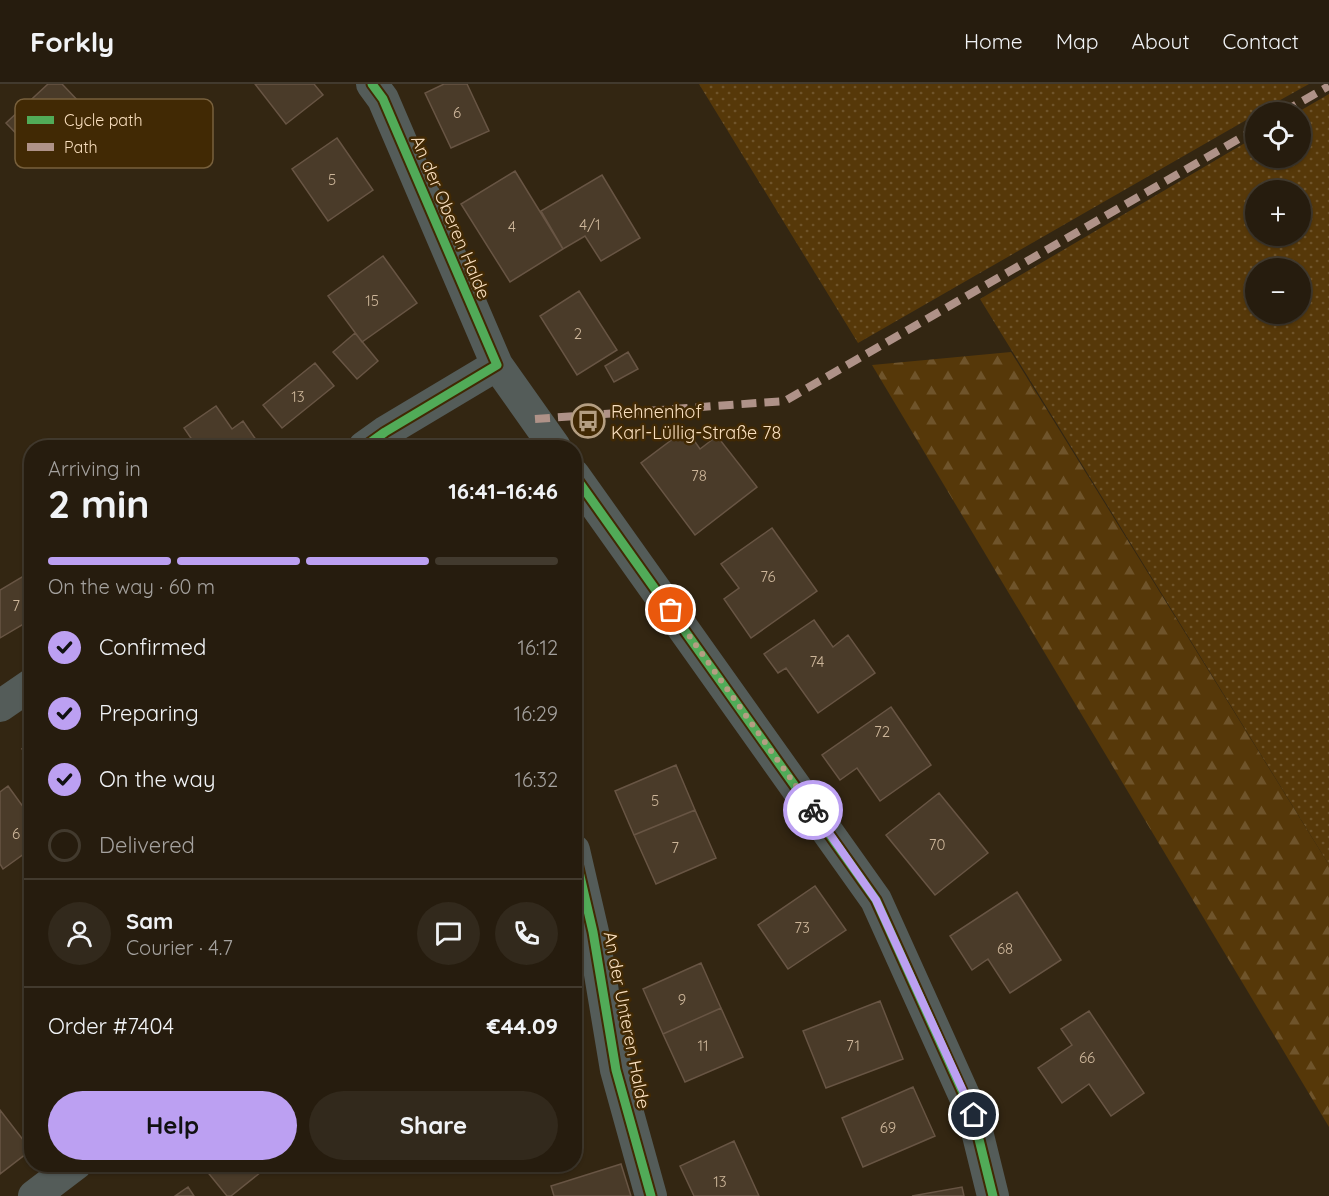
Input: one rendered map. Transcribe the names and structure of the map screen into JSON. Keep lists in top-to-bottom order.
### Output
{
  "streets": {
    "street": ["An der Oberen Halde", "An der Unteren Halde"]
  },
  "places": {
    "bus stop": ["Rehnenhof Karl-Lüllig-Straße 78"]
  },
  "house_numbers": [
    "6",
    "5",
    "4/1",
    "4",
    "15",
    "2",
    "13",
    "78",
    "76",
    "7",
    "74",
    "72",
    "5",
    "6",
    "70",
    "7",
    "73",
    "68",
    "9",
    "11",
    "71",
    "66",
    "69",
    "13"
  ],
  "legend": ["Cycle path", "Path"],
  "page": {
    "header": "Forkly",
    "nav": [
      "Home",
      "Map",
      "About",
      "Contact"
    ],
    "map_buttons": ["+", "−"],
    "heading": ["2 min", "Arriving in", "16:41–16:46"],
    "panel": [
      "Sam",
      "Courier · 4.7",
      "Order #7404",
      "€44.09"
    ],
    "bar": "On the way · 60 m",
    "list": [
      ["Confirmed", "16:12"],
      ["Preparing", "16:29"],
      ["On the way", "16:32"],
      "Delivered"
    ],
    "buttons": ["Help", "Share"]
  }
}
